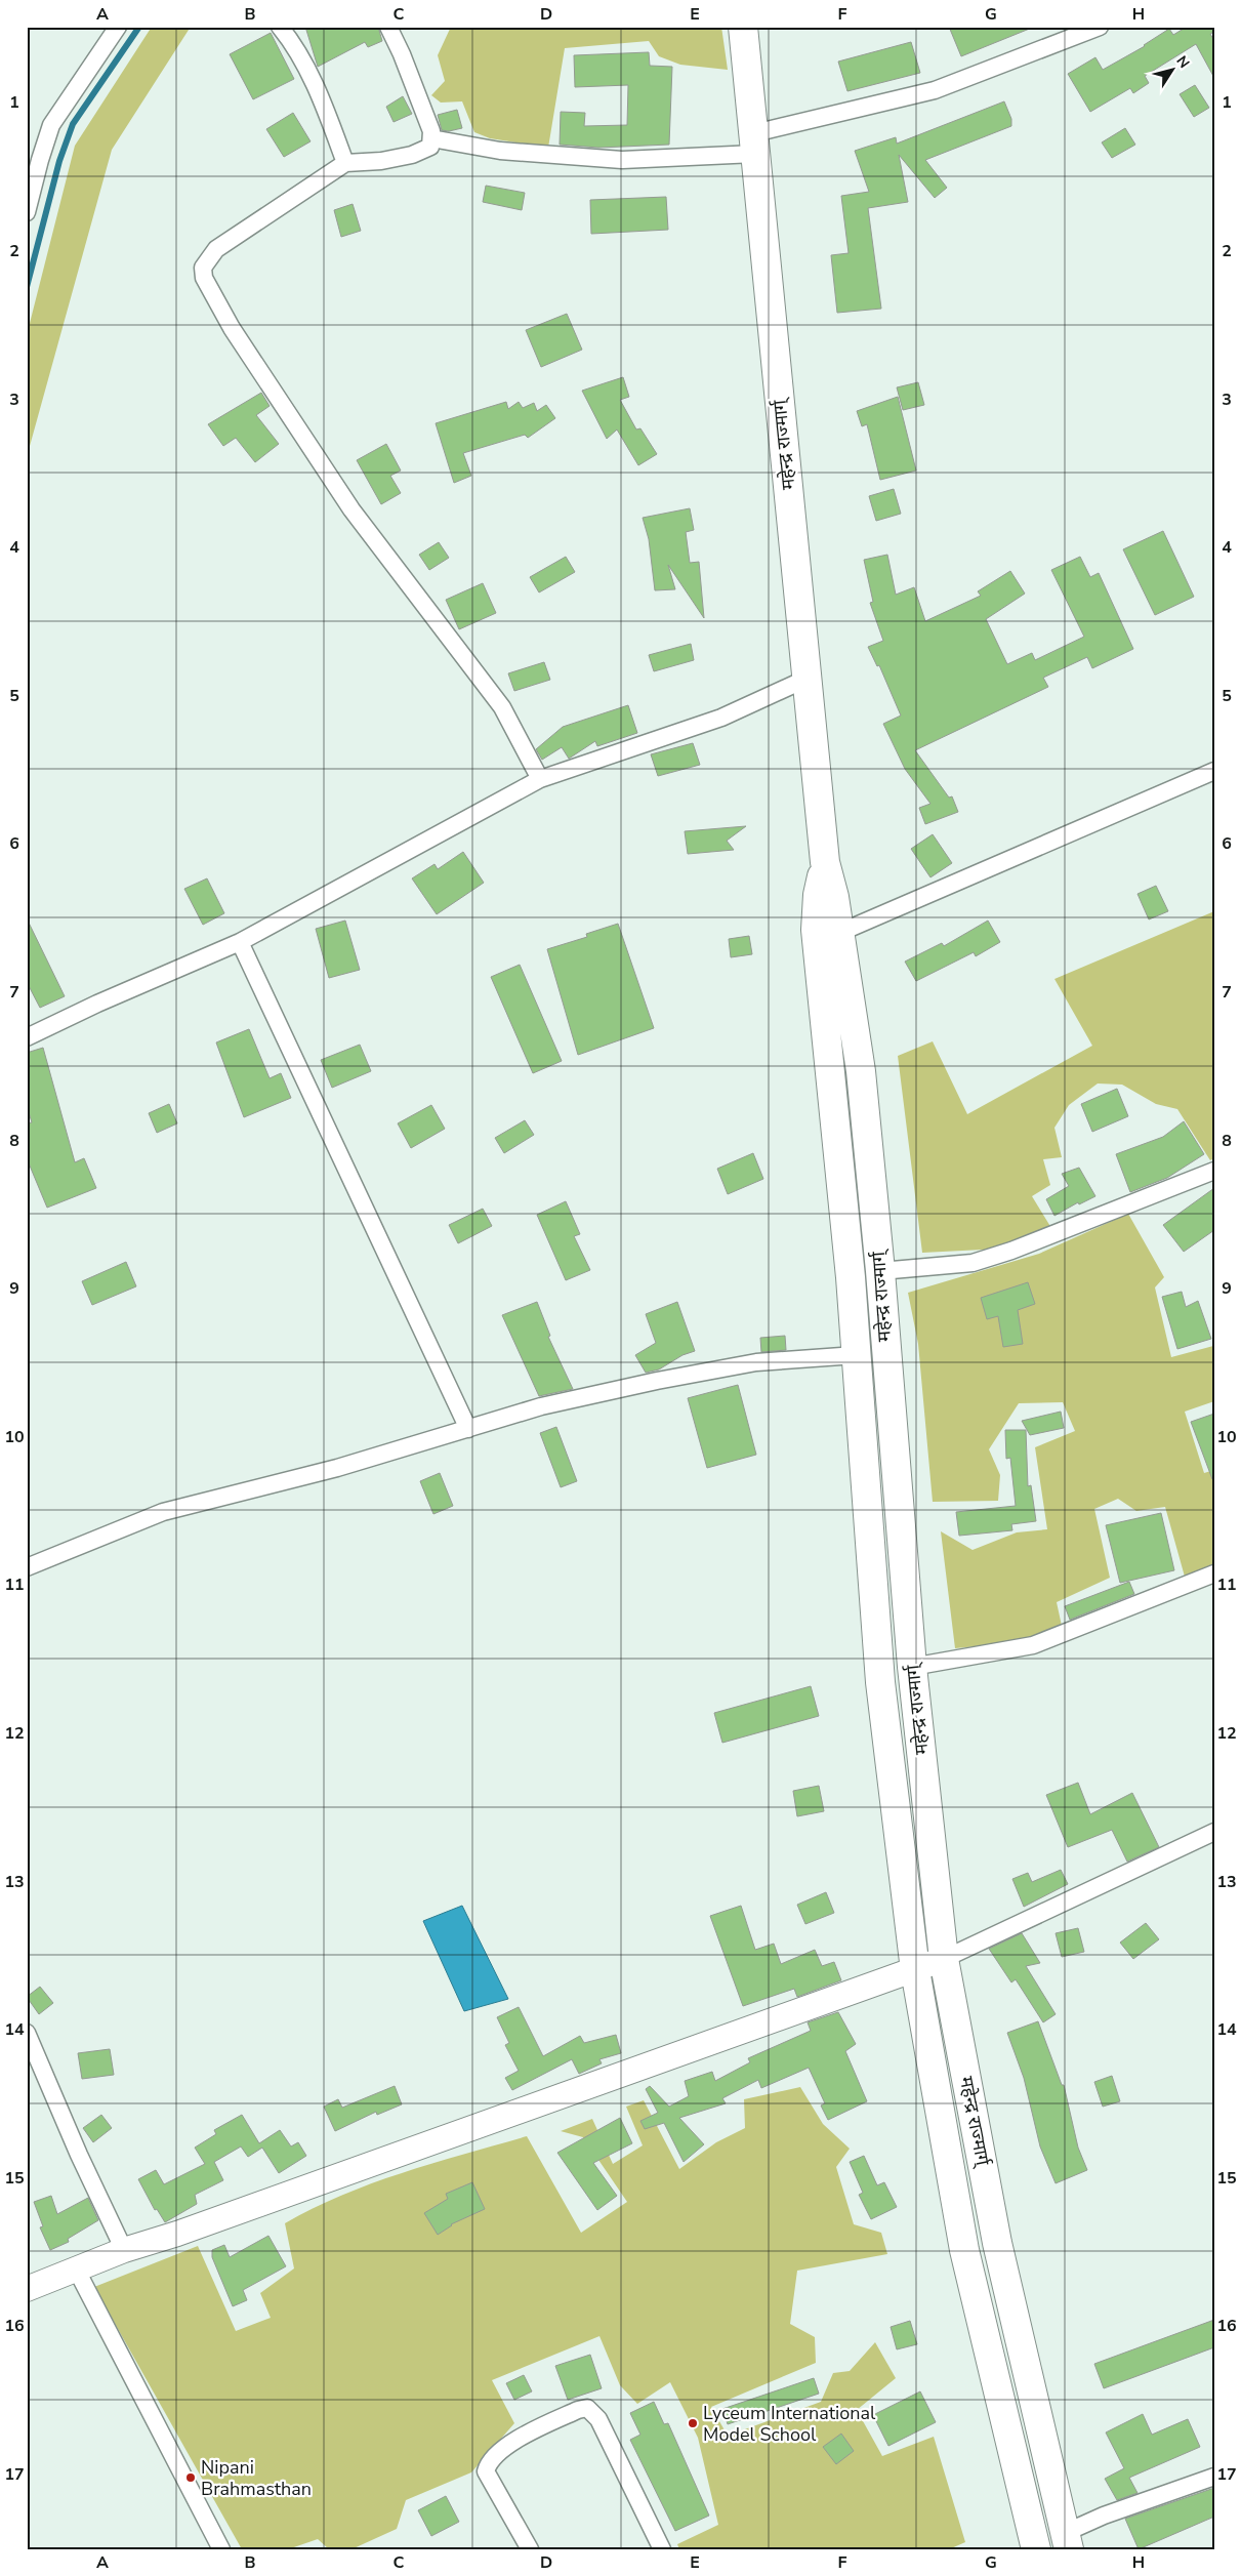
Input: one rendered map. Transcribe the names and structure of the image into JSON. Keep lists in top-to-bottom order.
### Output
{
  "streets": {
    "highway": ["महेन्द्र राज्मार्ग्"]
  },
  "places": ["Lyceum International Model School", "Nipani Brahmasthan"],
  "north": "top right",
  "grid": {
    "columns": [
      "A",
      "B",
      "C",
      "D",
      "E",
      "F",
      "G",
      "H"
    ],
    "rows": [
      "1",
      "2",
      "3",
      "4",
      "5",
      "6",
      "7",
      "8",
      "9",
      "10",
      "11",
      "12",
      "13",
      "14",
      "15",
      "16",
      "17"
    ]
  }
}
